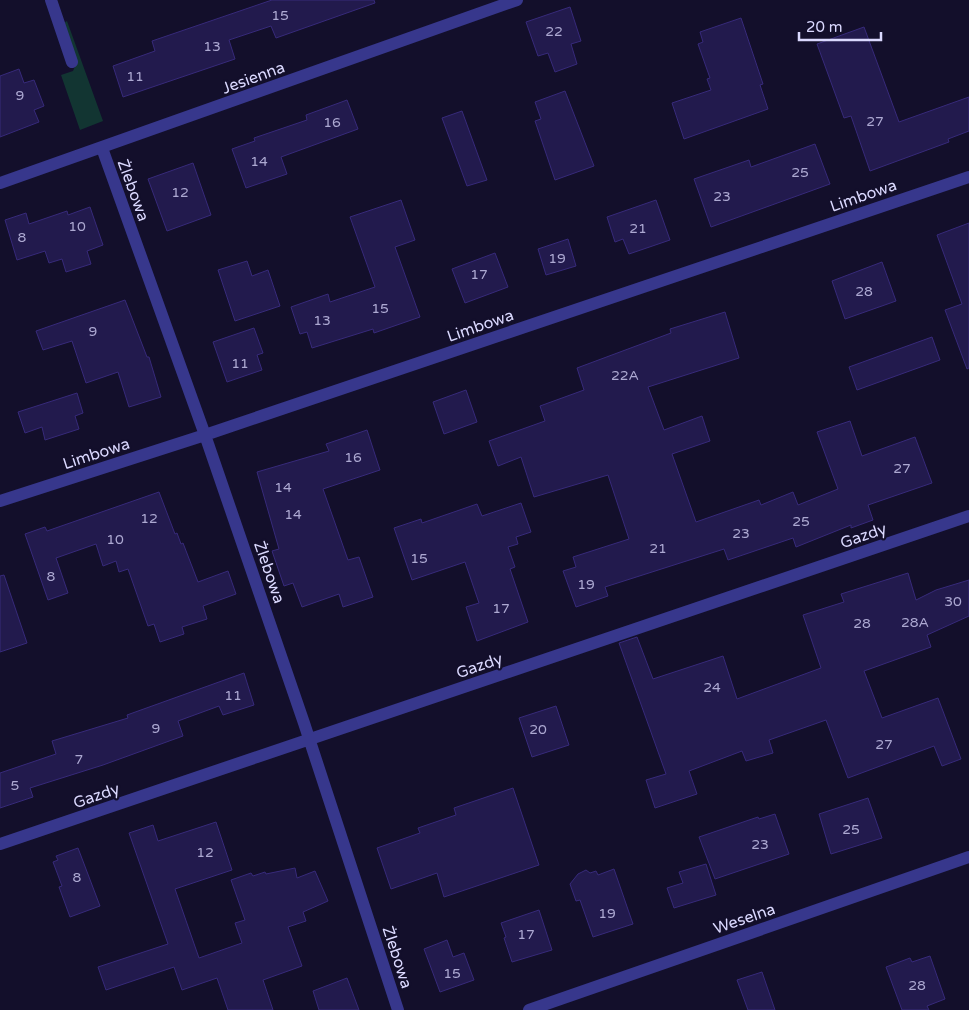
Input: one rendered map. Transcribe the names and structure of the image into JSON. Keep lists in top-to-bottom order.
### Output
{
  "streets": {
    "street": [
      "Jesienna",
      "Żlebowa",
      "Limbowa",
      "Gazdy",
      "Weselna"
    ]
  },
  "crossings": [
    ["Jesienna", "Żlebowa"],
    ["Żlebowa", "Limbowa"],
    ["Żlebowa", "Gazdy"]
  ],
  "house_numbers": [
    "15",
    "22",
    "13",
    "11",
    "9",
    "27",
    "16",
    "14",
    "25",
    "12",
    "23",
    "10",
    "21",
    "8",
    "19",
    "17",
    "28",
    "15",
    "13",
    "9",
    "11",
    "22A",
    "16",
    "27",
    "14",
    "14",
    "12",
    "25",
    "23",
    "10",
    "21",
    "15",
    "8",
    "19",
    "30",
    "17",
    "28A",
    "28",
    "24",
    "11",
    "9",
    "20",
    "27",
    "7",
    "5",
    "25",
    "23",
    "12",
    "8",
    "19",
    "17",
    "15",
    "28"
  ],
  "scale_bar": "20 m"
}
